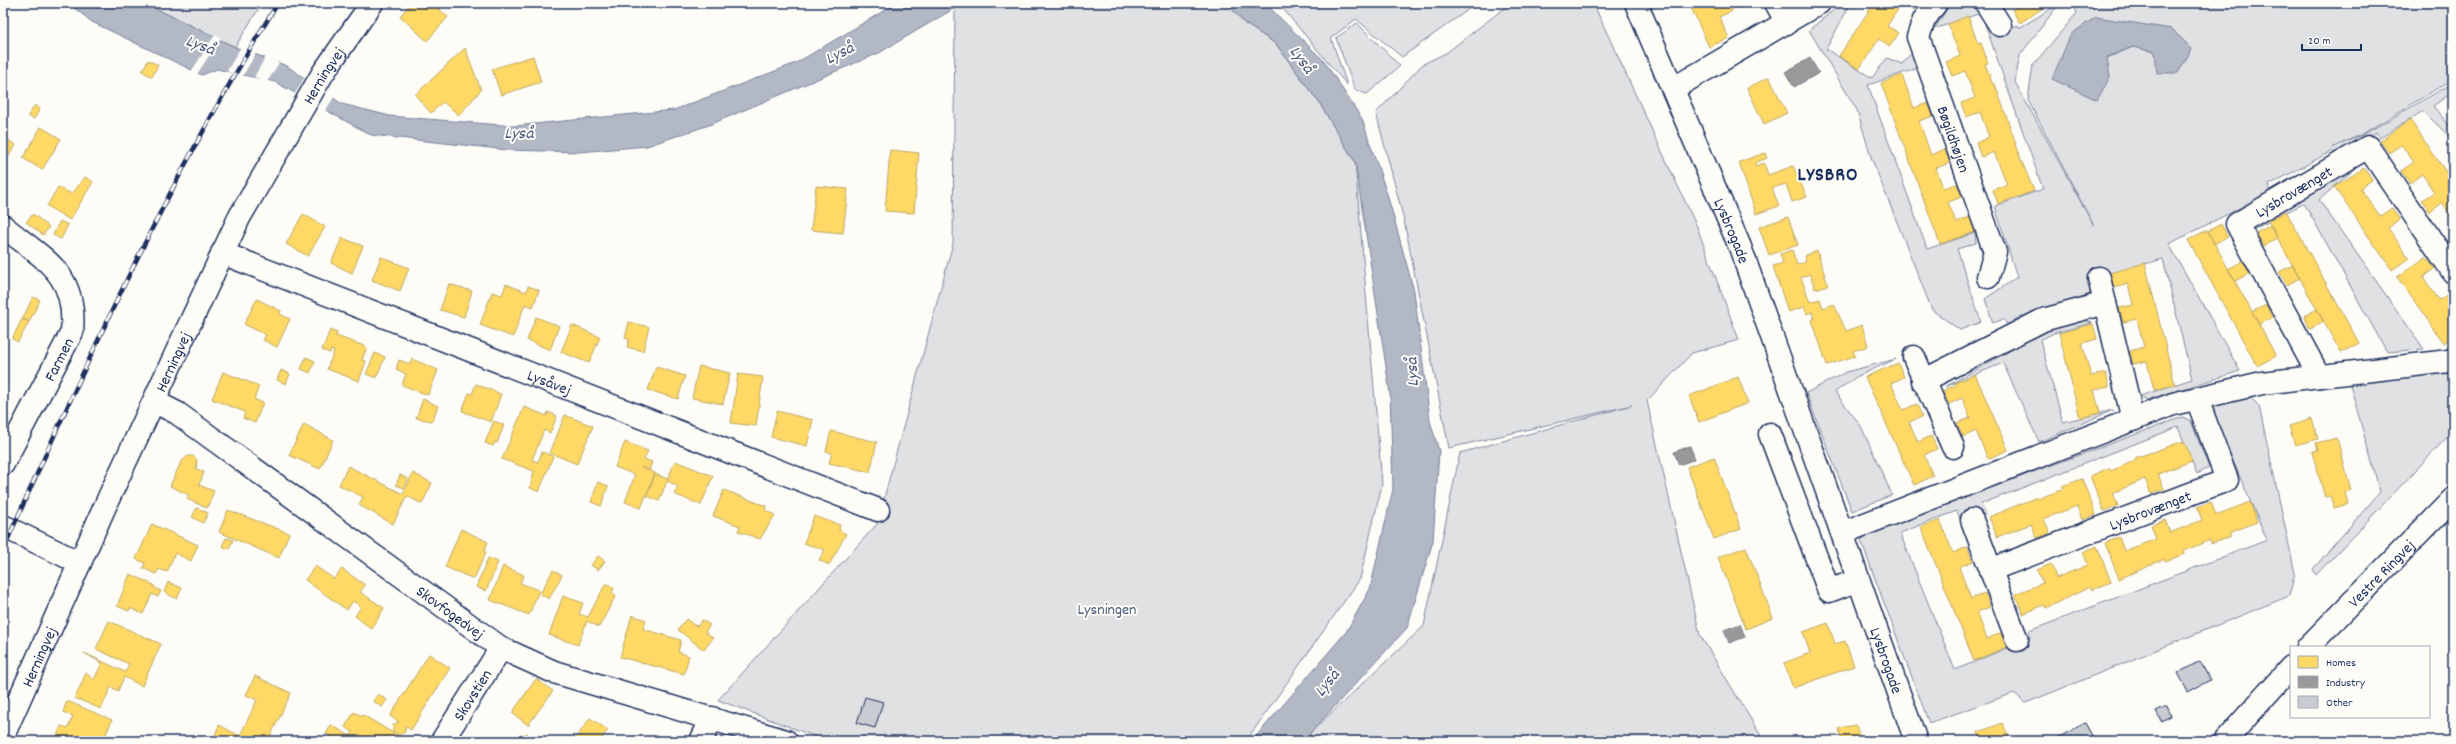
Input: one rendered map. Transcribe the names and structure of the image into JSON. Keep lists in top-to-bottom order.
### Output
{
  "streets": {
    "street": [
      "Herningvej",
      "Bøgildhøjen",
      "Lysbrovænget",
      "Lysbrogade",
      "Farmen",
      "Lysåvej",
      "Vestre Ringvej",
      "Skovfogedvej",
      "Skovstien"
    ]
  },
  "crossings": [
    ["Herningvej", "Lysåvej"],
    ["Herningvej", "Skovfogedvej"],
    ["Skovfogedvej", "Skovstien"]
  ],
  "districts": ["LYSBRO"],
  "water": ["Lyså"],
  "parks": ["Lysningen"],
  "legend": ["Homes", "Industry", "Other"],
  "scale_bar": "20 m"
}
